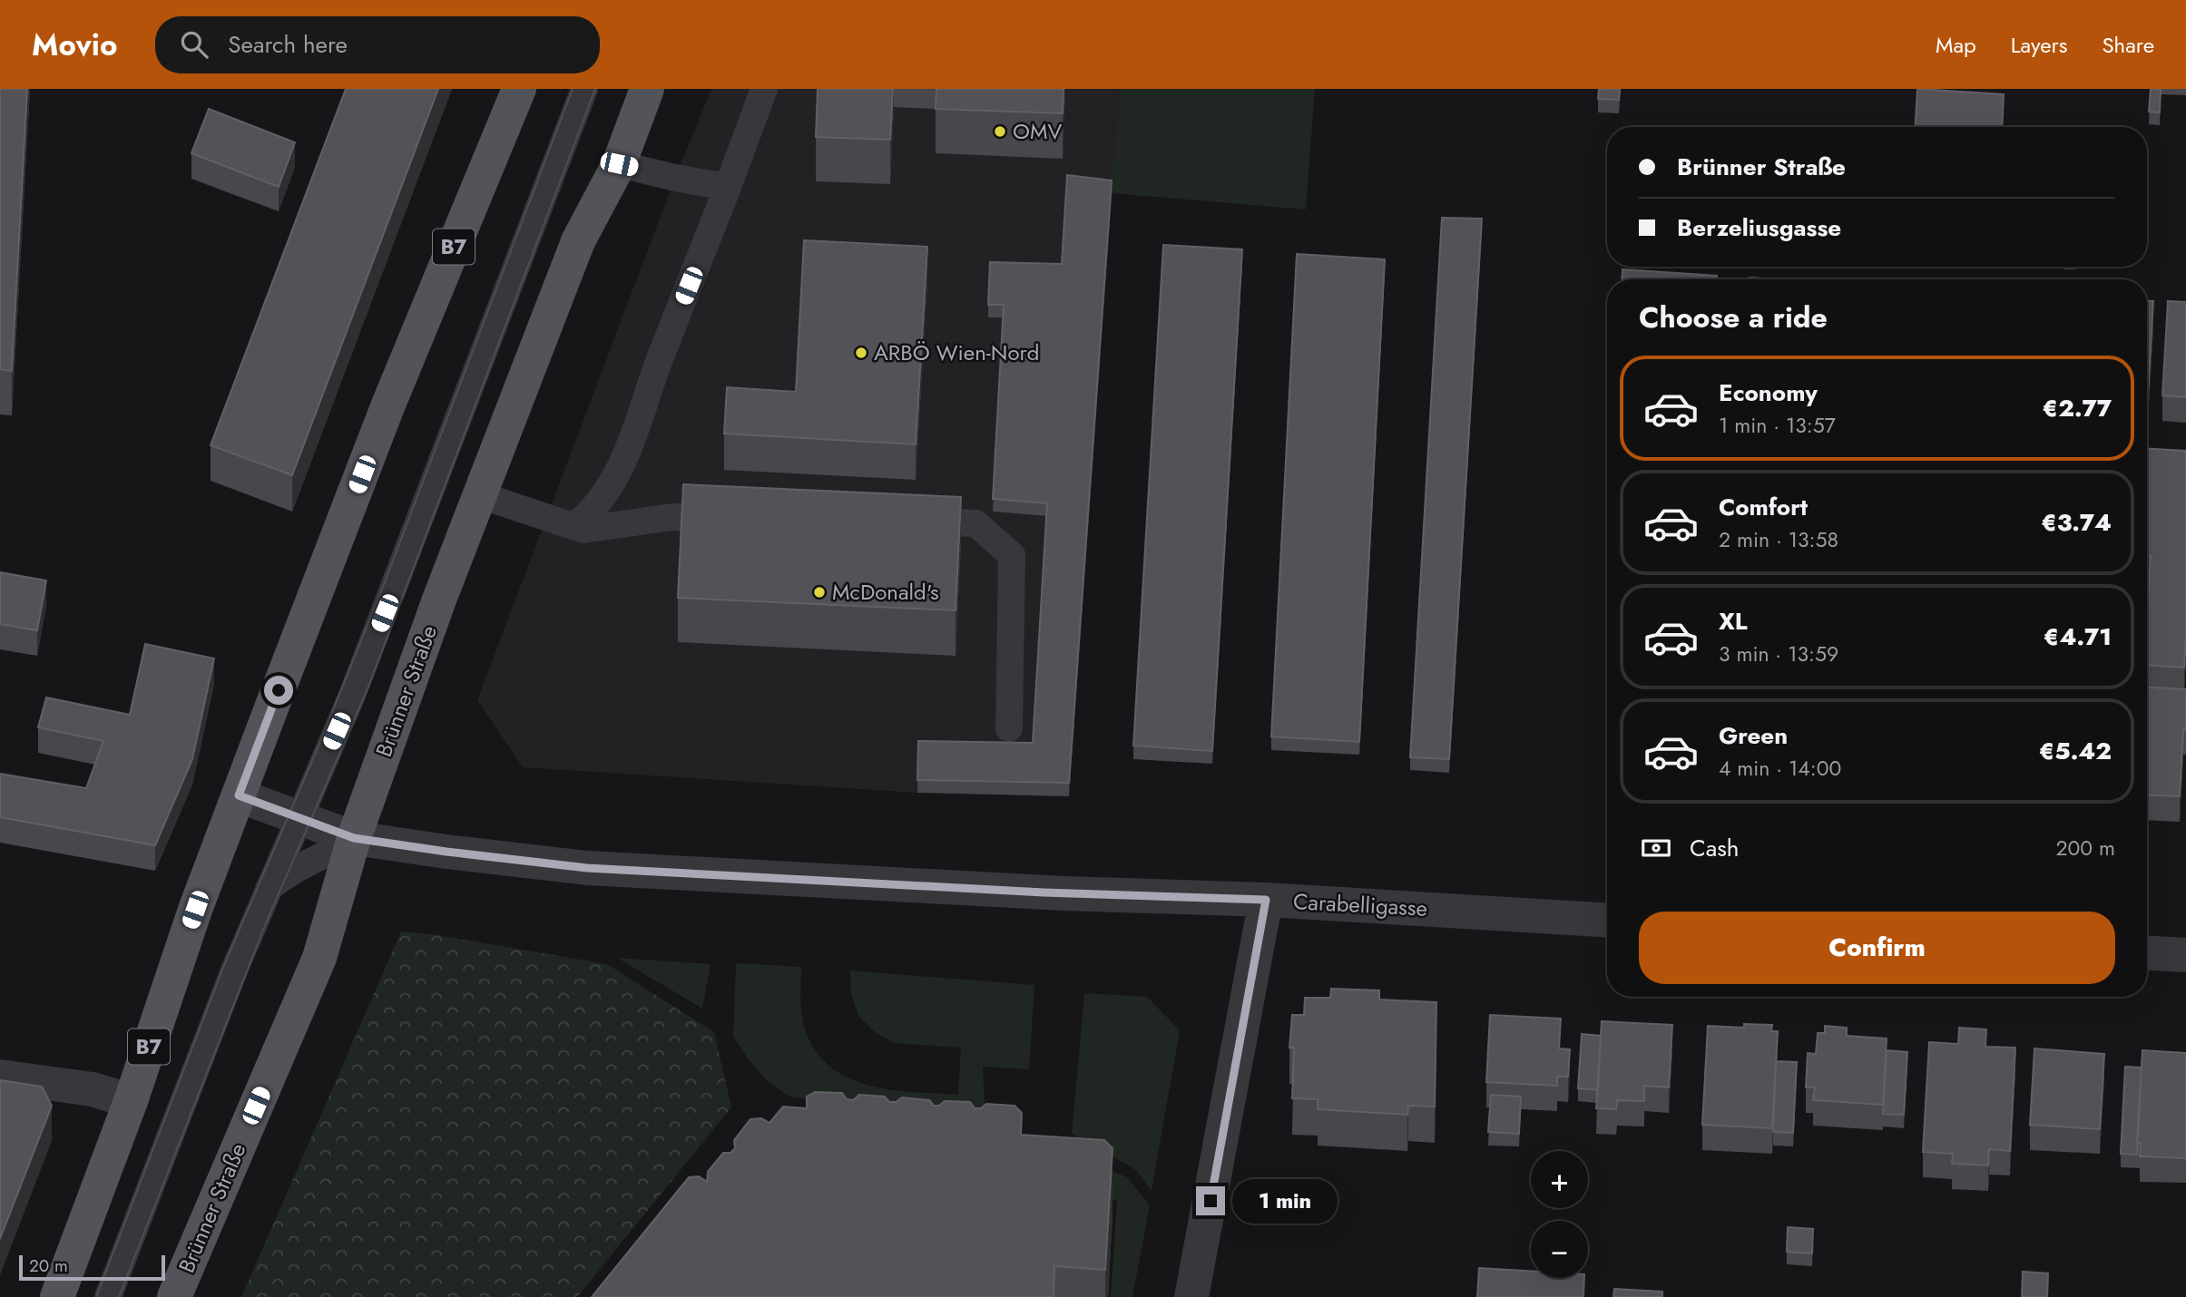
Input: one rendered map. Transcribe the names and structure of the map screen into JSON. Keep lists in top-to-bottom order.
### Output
{
  "streets": {
    "main road": ["B7", "Brünner Straße"],
    "street": ["Carabelligasse"]
  },
  "crossings": [
    ["B7", "Carabelligasse"],
    ["Brünner Straße", "Carabelligasse"]
  ],
  "places": ["OMV", "ARBÖ Wien-Nord", "McDonald's"],
  "scale_bar": "20 m",
  "page": {
    "header": "Movio",
    "search": "Search here",
    "nav": ["Map", "Layers", "Share"],
    "banner": ["Brünner Straße", "Berzeliusgasse"],
    "heading": "Choose a ride",
    "list": [
      {
        "name": "Economy",
        "note": "1 min · 13:57",
        "value": "€2.77"
      },
      {
        "name": "Comfort",
        "note": "2 min · 13:58",
        "value": "€3.74"
      },
      {
        "name": "XL",
        "note": "3 min · 13:59",
        "value": "€4.71"
      },
      {
        "name": "Green",
        "note": "4 min · 14:00",
        "value": "€5.42"
      }
    ],
    "pay": ["Cash", "200 m"],
    "buttons": "Confirm",
    "map_buttons": ["+", "−"],
    "bubble": "1 min",
    "scale": "20 m"
  }
}
